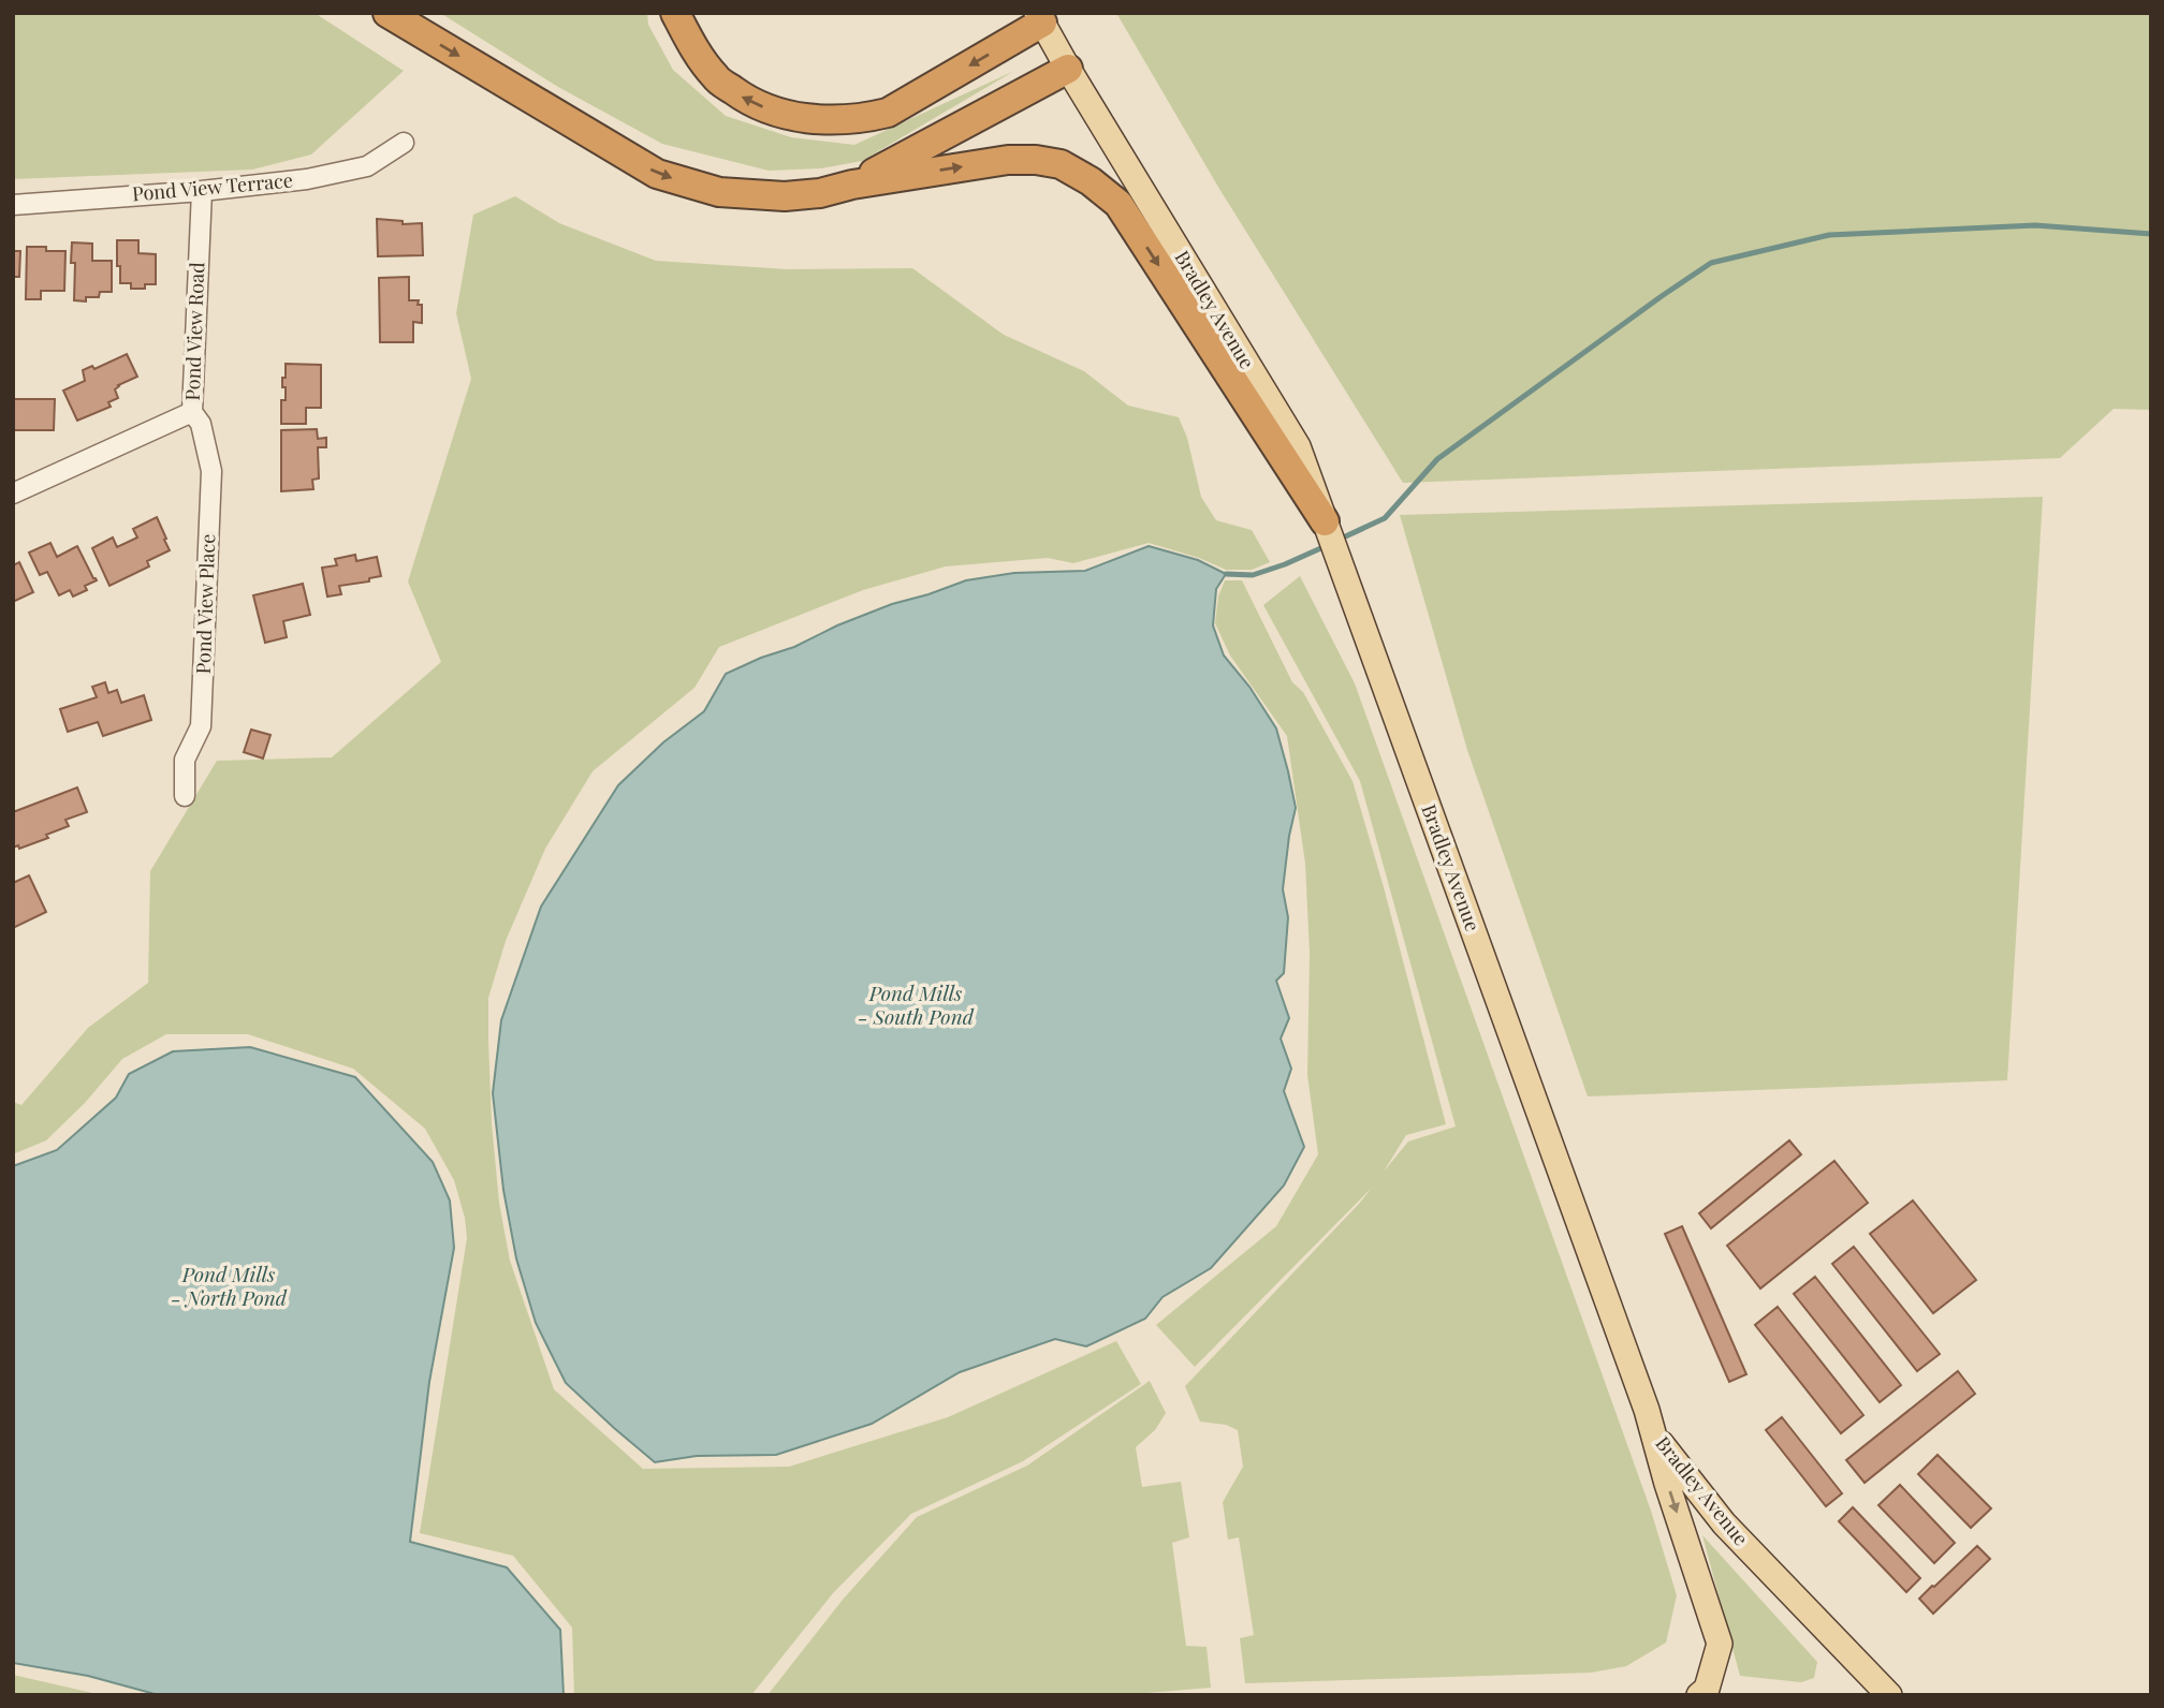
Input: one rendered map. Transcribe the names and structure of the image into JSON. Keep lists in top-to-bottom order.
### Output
{
  "streets": {
    "main road": ["Bradley Avenue"],
    "street": ["Pond View Terrace", "Pond View Road", "Pond View Place"]
  },
  "crossings": [
    ["Pond View Terrace", "Pond View Road"],
    ["Pond View Road", "Pond View Place"]
  ],
  "water": ["Pond Mills - South Pond", "Pond Mills - North Pond"]
}
